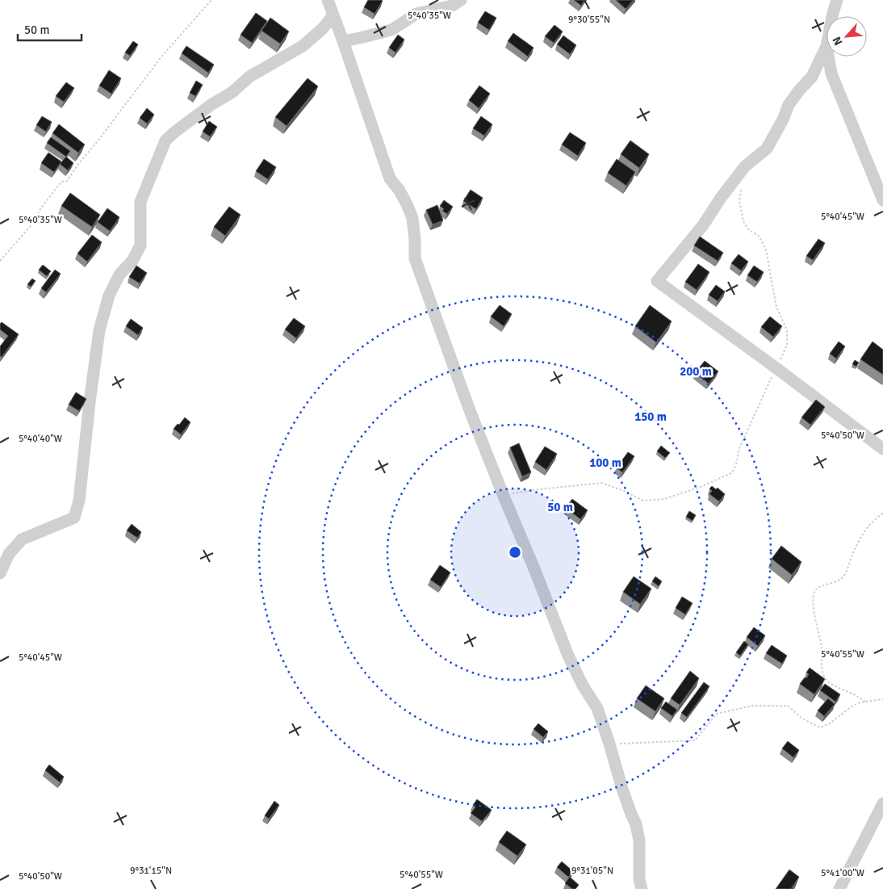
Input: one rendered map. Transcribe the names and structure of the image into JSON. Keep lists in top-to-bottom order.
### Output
{
  "scale_bar": "50 m",
  "north": "bottom left",
  "coordinates": [
    "5°40'35\"W",
    "9°30'55\"N",
    "5°40'45\"W",
    "5°40'50\"W",
    "5°40'40\"W",
    "5°40'55\"W",
    "9°31'15\"N",
    "9°31'05\"N",
    "5°41'00\"W"
  ],
  "rings": [
    "200 m",
    "150 m",
    "100 m",
    "50 m"
  ]
}
